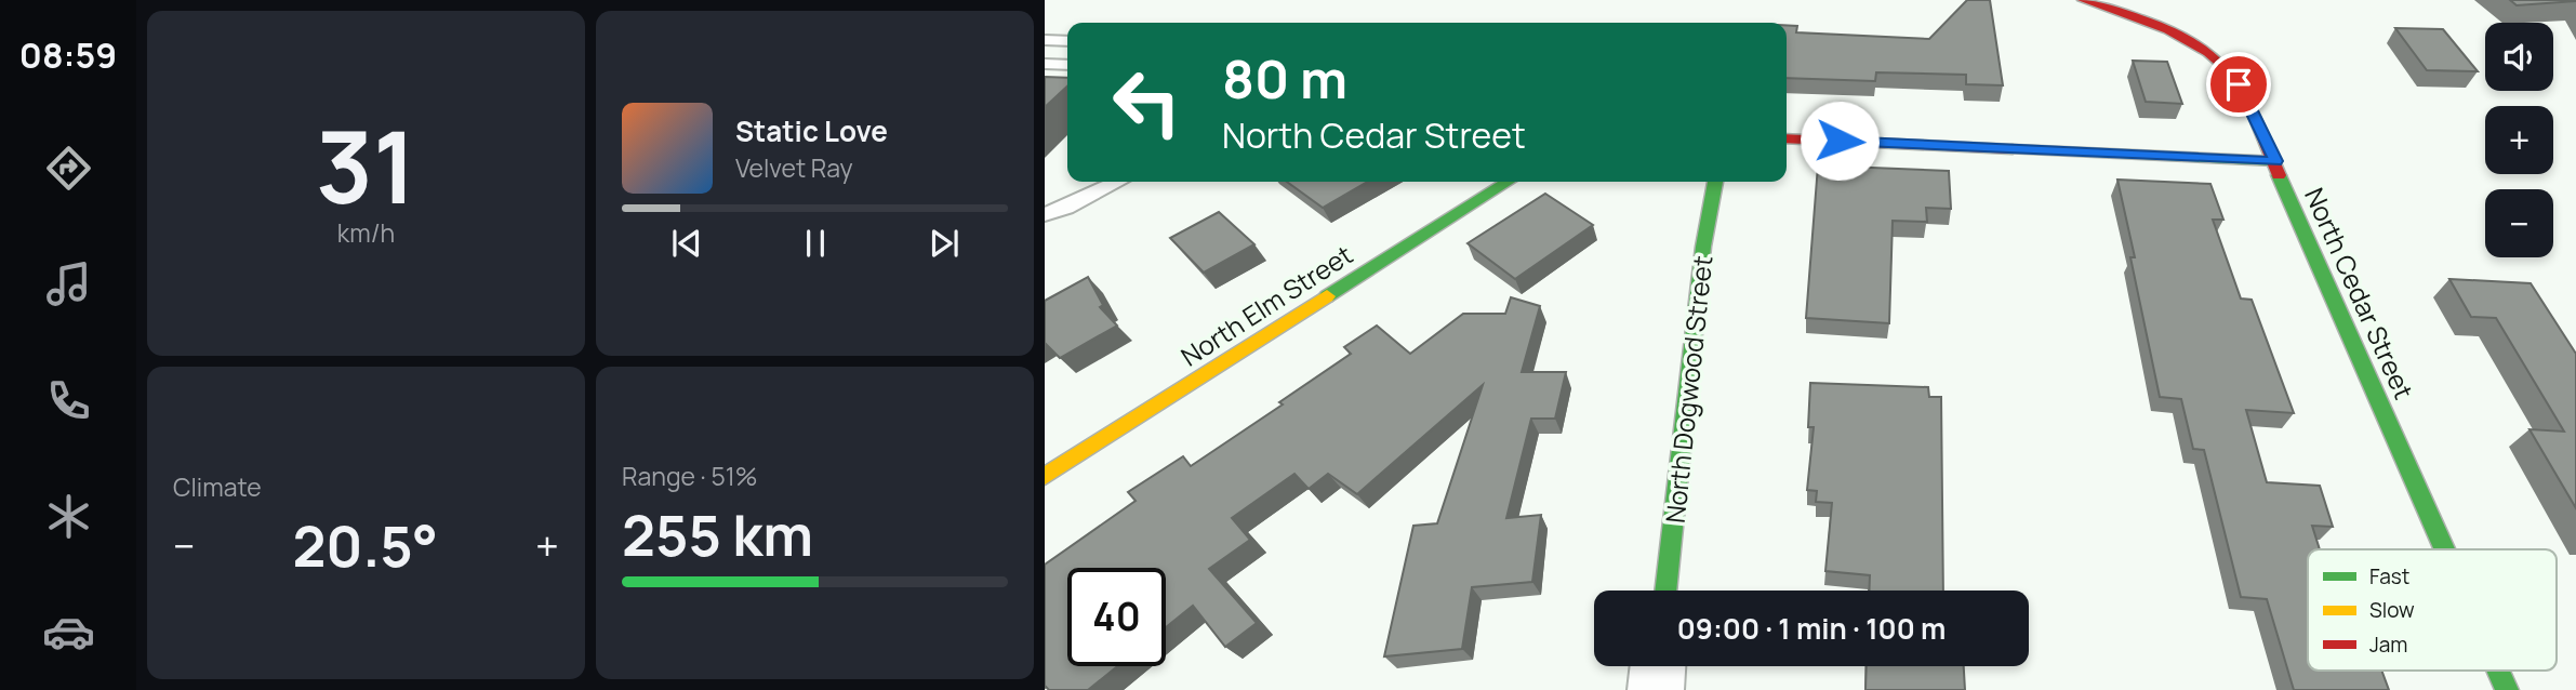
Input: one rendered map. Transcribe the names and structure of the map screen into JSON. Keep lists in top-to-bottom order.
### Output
{
  "streets": {
    "street": ["North Cedar Street", "North Elm Street", "North Dogwood Street"]
  },
  "legend": ["Fast", "Slow", "Jam"],
  "page": {
    "tabs": "08:59",
    "tile": [
      ["31", "km/h"],
      "Climate",
      ["Range · 51%", "255 km"]
    ],
    "map_buttons": ["+", "−"],
    "turn": ["80 m", "North Cedar Street"],
    "song": ["Static Love", "Velvet Ray"],
    "heat": ["−", "20.5°", "+"],
    "limit": "40",
    "trip": "09:00 · 1 min · 100 m"
  }
}
